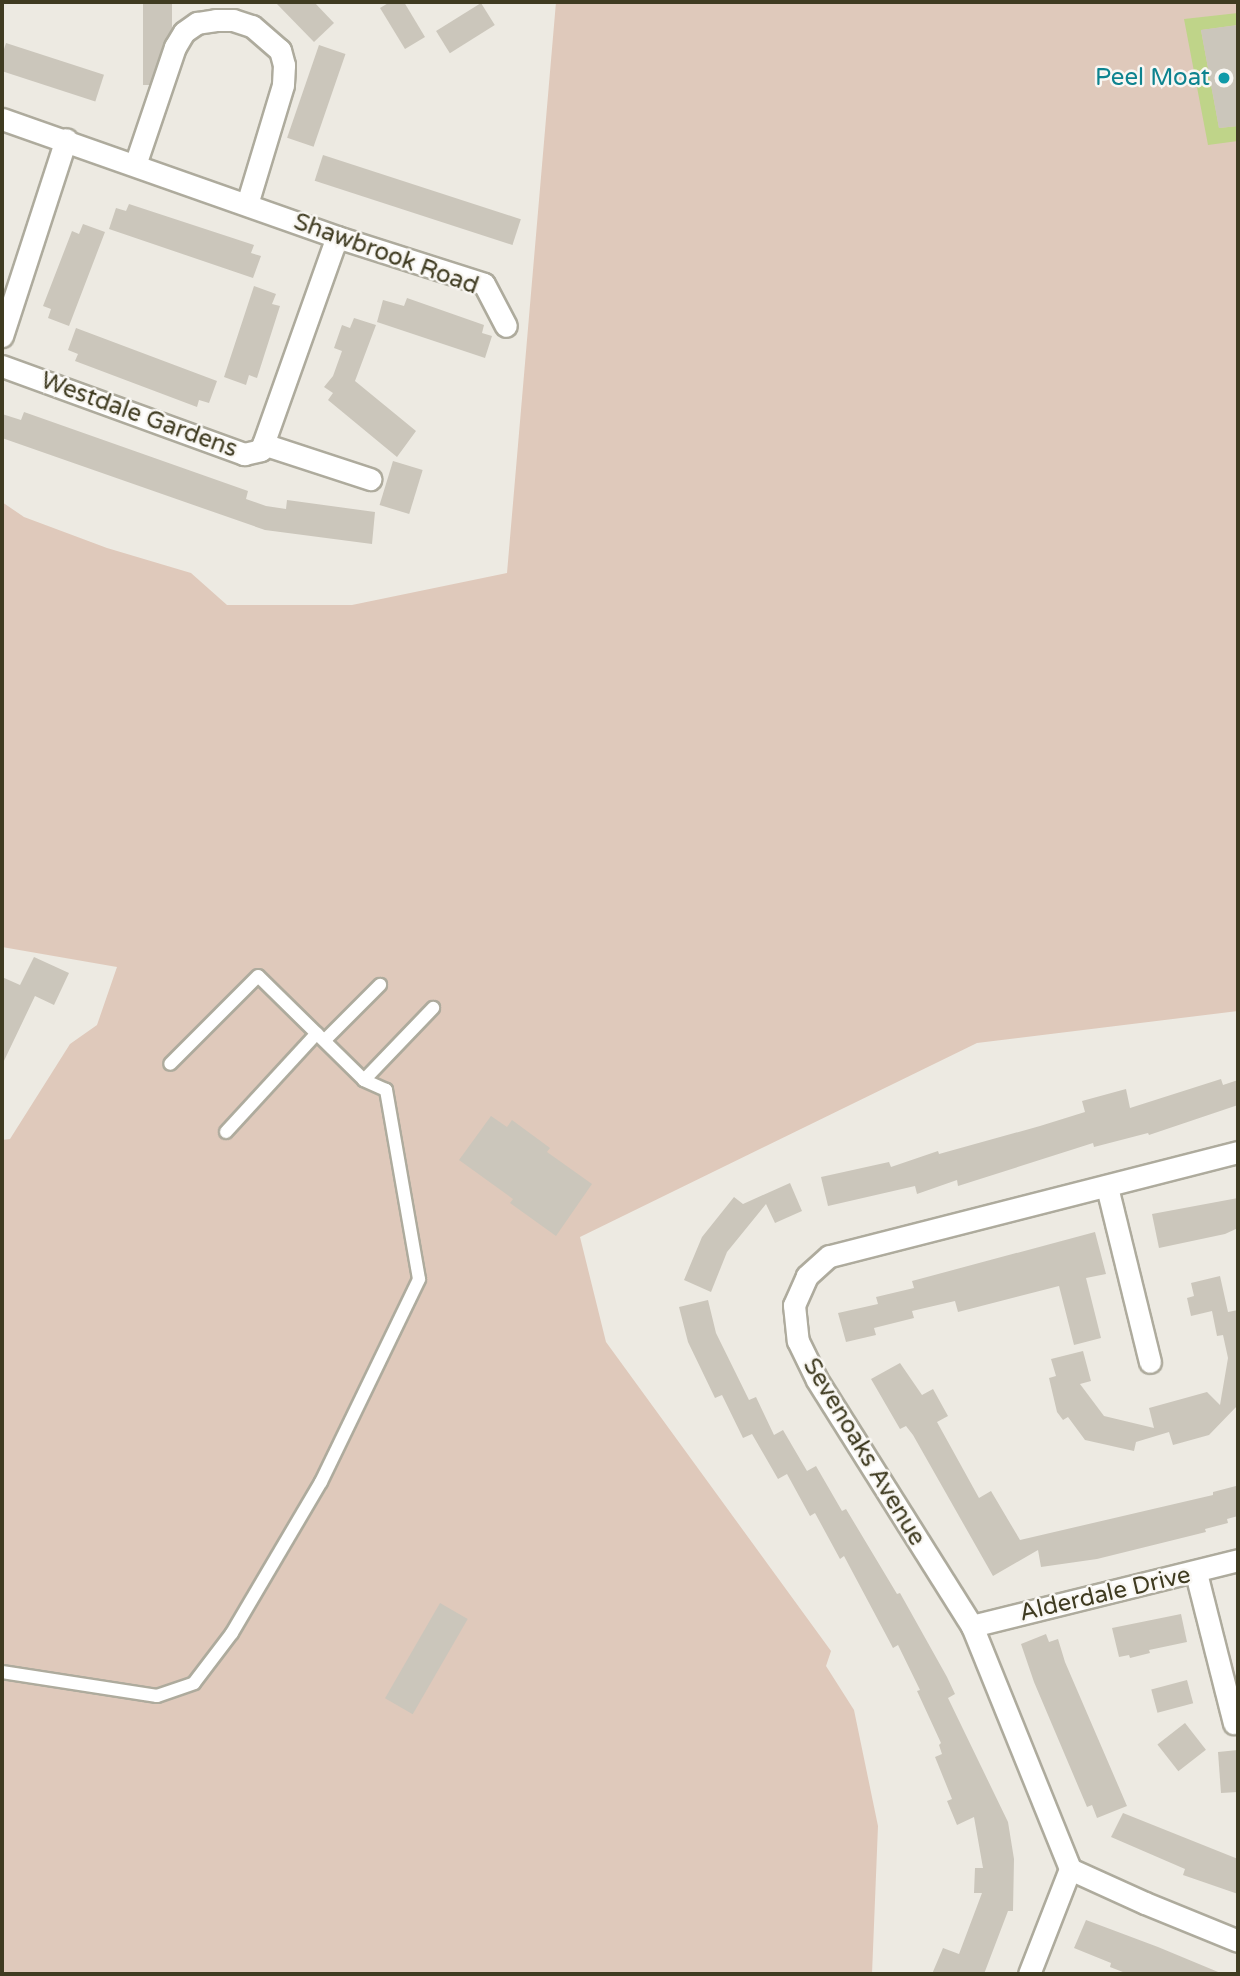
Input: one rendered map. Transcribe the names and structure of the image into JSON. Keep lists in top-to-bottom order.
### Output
{
  "streets": {
    "street": [
      "Shawbrook Road",
      "Westdale Gardens",
      "Sevenoaks Avenue",
      "Alderdale Drive"
    ]
  },
  "crossings": [
    ["Shawbrook Road", "Westdale Gardens"],
    ["Sevenoaks Avenue", "Alderdale Drive"]
  ],
  "places": ["Peel Moat"]
}
